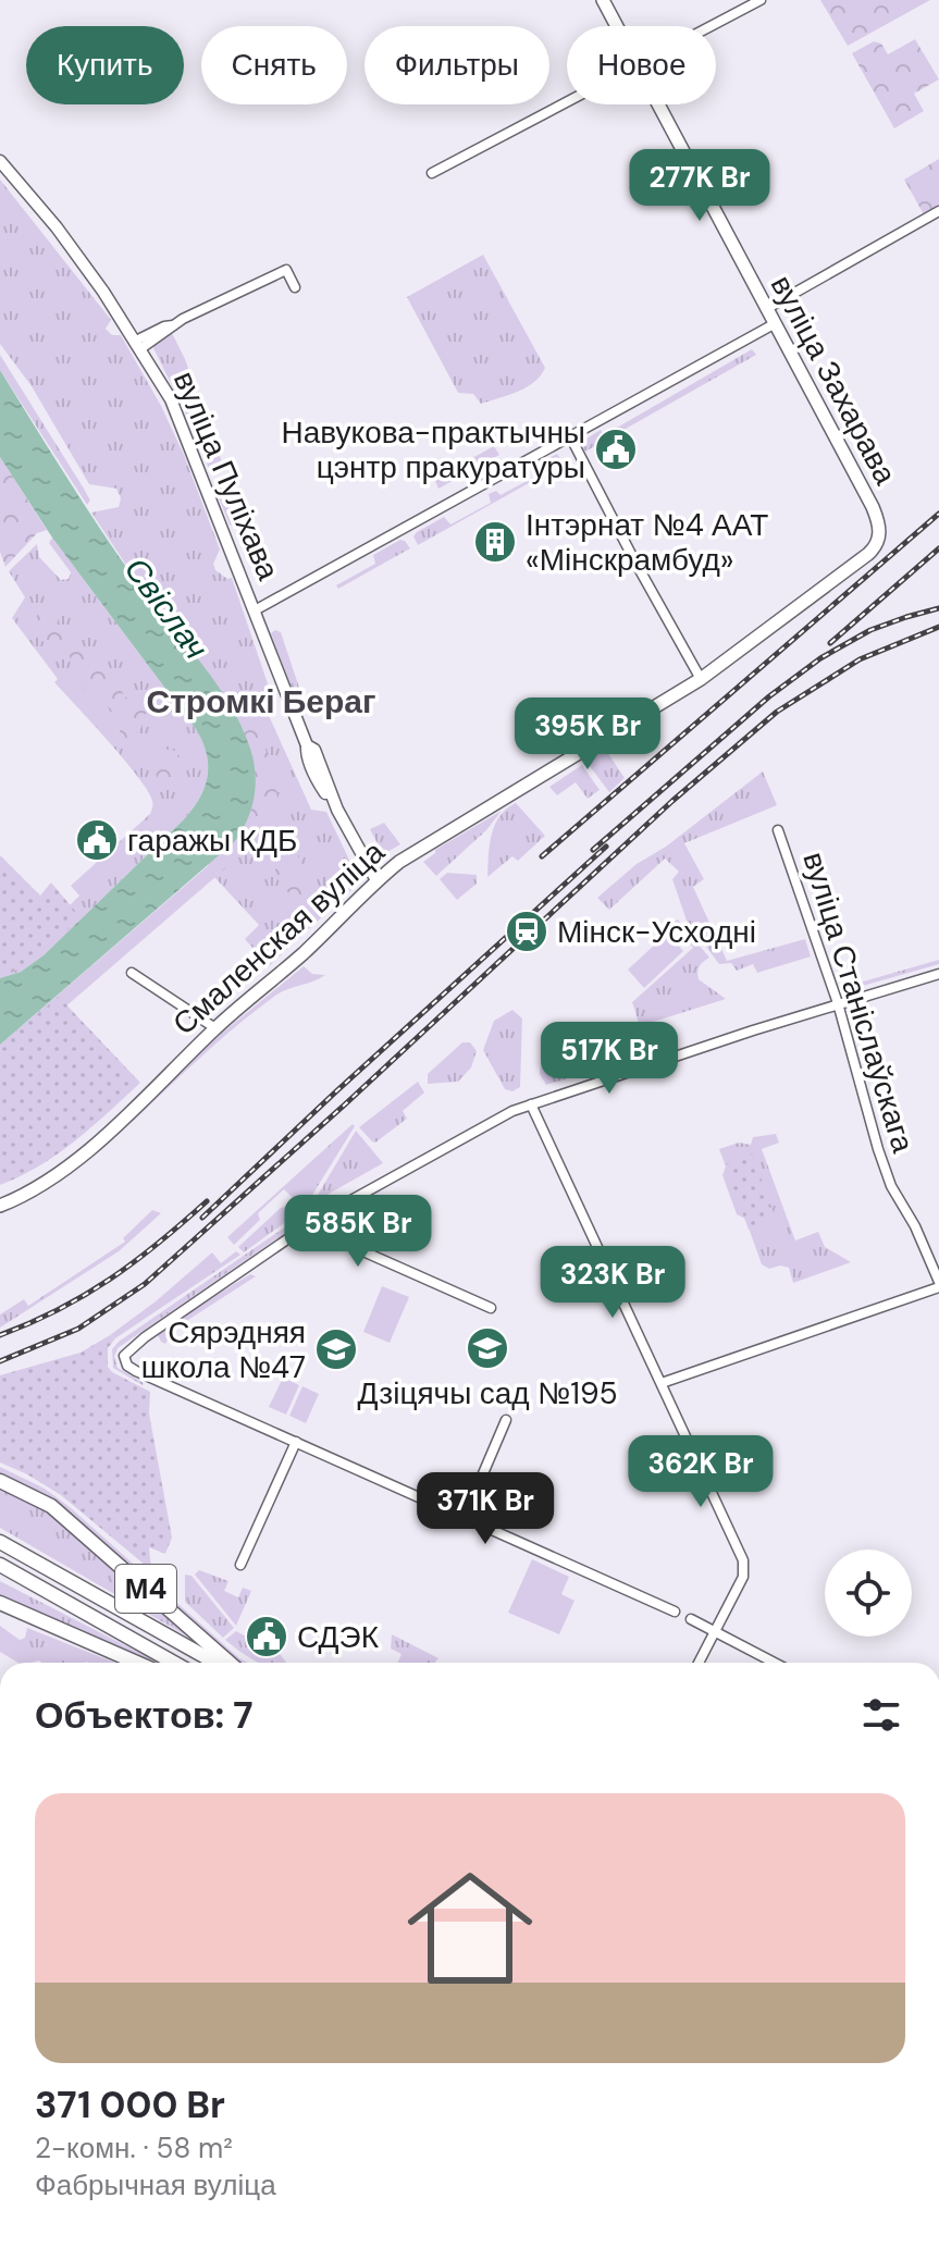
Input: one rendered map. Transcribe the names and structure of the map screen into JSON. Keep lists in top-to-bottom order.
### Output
{
  "streets": {
    "main road": ["вуліца Захарава", "Смаленская вуліца", "М4"],
    "street": ["вуліца Пуліхава", "вуліца Станіслаўскага"]
  },
  "crossings": [
    ["вуліца Захарава", "Смаленская вуліца"],
    ["вуліца Пуліхава", "Смаленская вуліца"]
  ],
  "districts": ["Стромкі Бераг"],
  "water": ["Свіслач"],
  "places": {
    "public building": ["Навукова-практычны цэнтр пракуратуры", "гаражы КДБ", "СДЭК"],
    "building": ["Інтэрнат №4 ААТ «Мінскрамбуд»"],
    "station": ["Мінск-Усходні"],
    "school or university": ["Дзіцячы сад №195", "Сярэдняя школа №47"]
  },
  "page": {
    "chip": [
      "Купить",
      "Снять",
      "Фильтры",
      "Новое"
    ],
    "price": [
      "277K Br",
      "395K Br",
      "517K Br",
      "585K Br",
      "323K Br",
      "362K Br",
      "371K Br"
    ],
    "heading": "Объектов: 7",
    "list": [
      {
        "name": "371 000 Br",
        "note": "2-комн. · 58 m² · Фабрычная вуліца"
      }
    ]
  }
}
